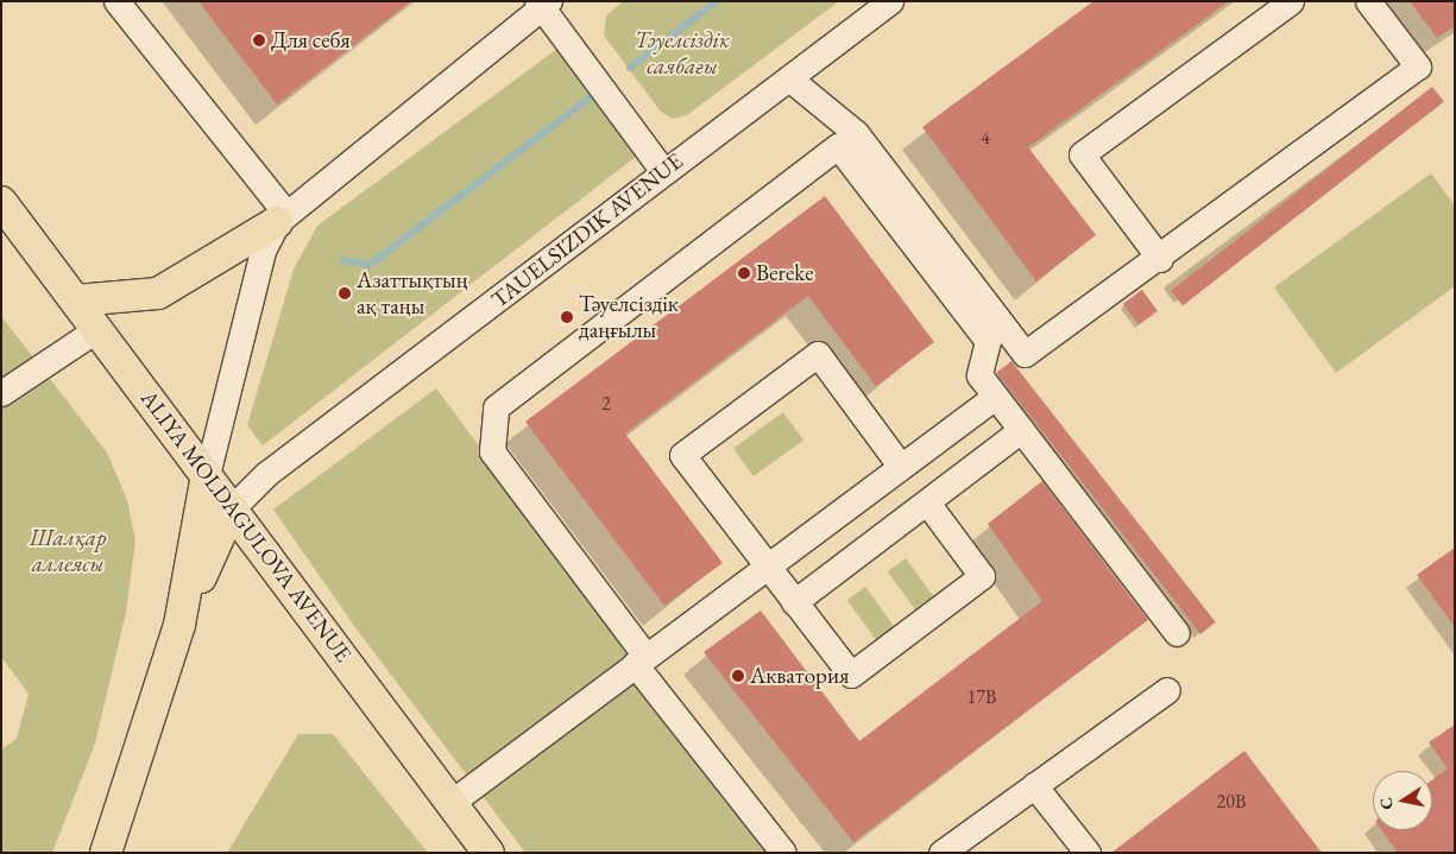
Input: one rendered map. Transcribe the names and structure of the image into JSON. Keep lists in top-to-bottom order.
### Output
{
  "streets": {
    "main road": ["ALIYA MOLDAGULOVA AVENUE"],
    "street": ["TAUELSIZDIK AVENUE"]
  },
  "crossings": [
    ["TAUELSIZDIK AVENUE", "ALIYA MOLDAGULOVA AVENUE"]
  ],
  "parks": ["Тәуелсіздік саябағы", "Шалқар аллеясы"],
  "places": [
    "Для себя",
    "Bereke",
    "Азаттықтың ақ таңы",
    "Тәуелсіздік даңғылы",
    "Акватория"
  ],
  "house_numbers": [
    "4",
    "2",
    "17В",
    "20В"
  ],
  "north": "left"
}
